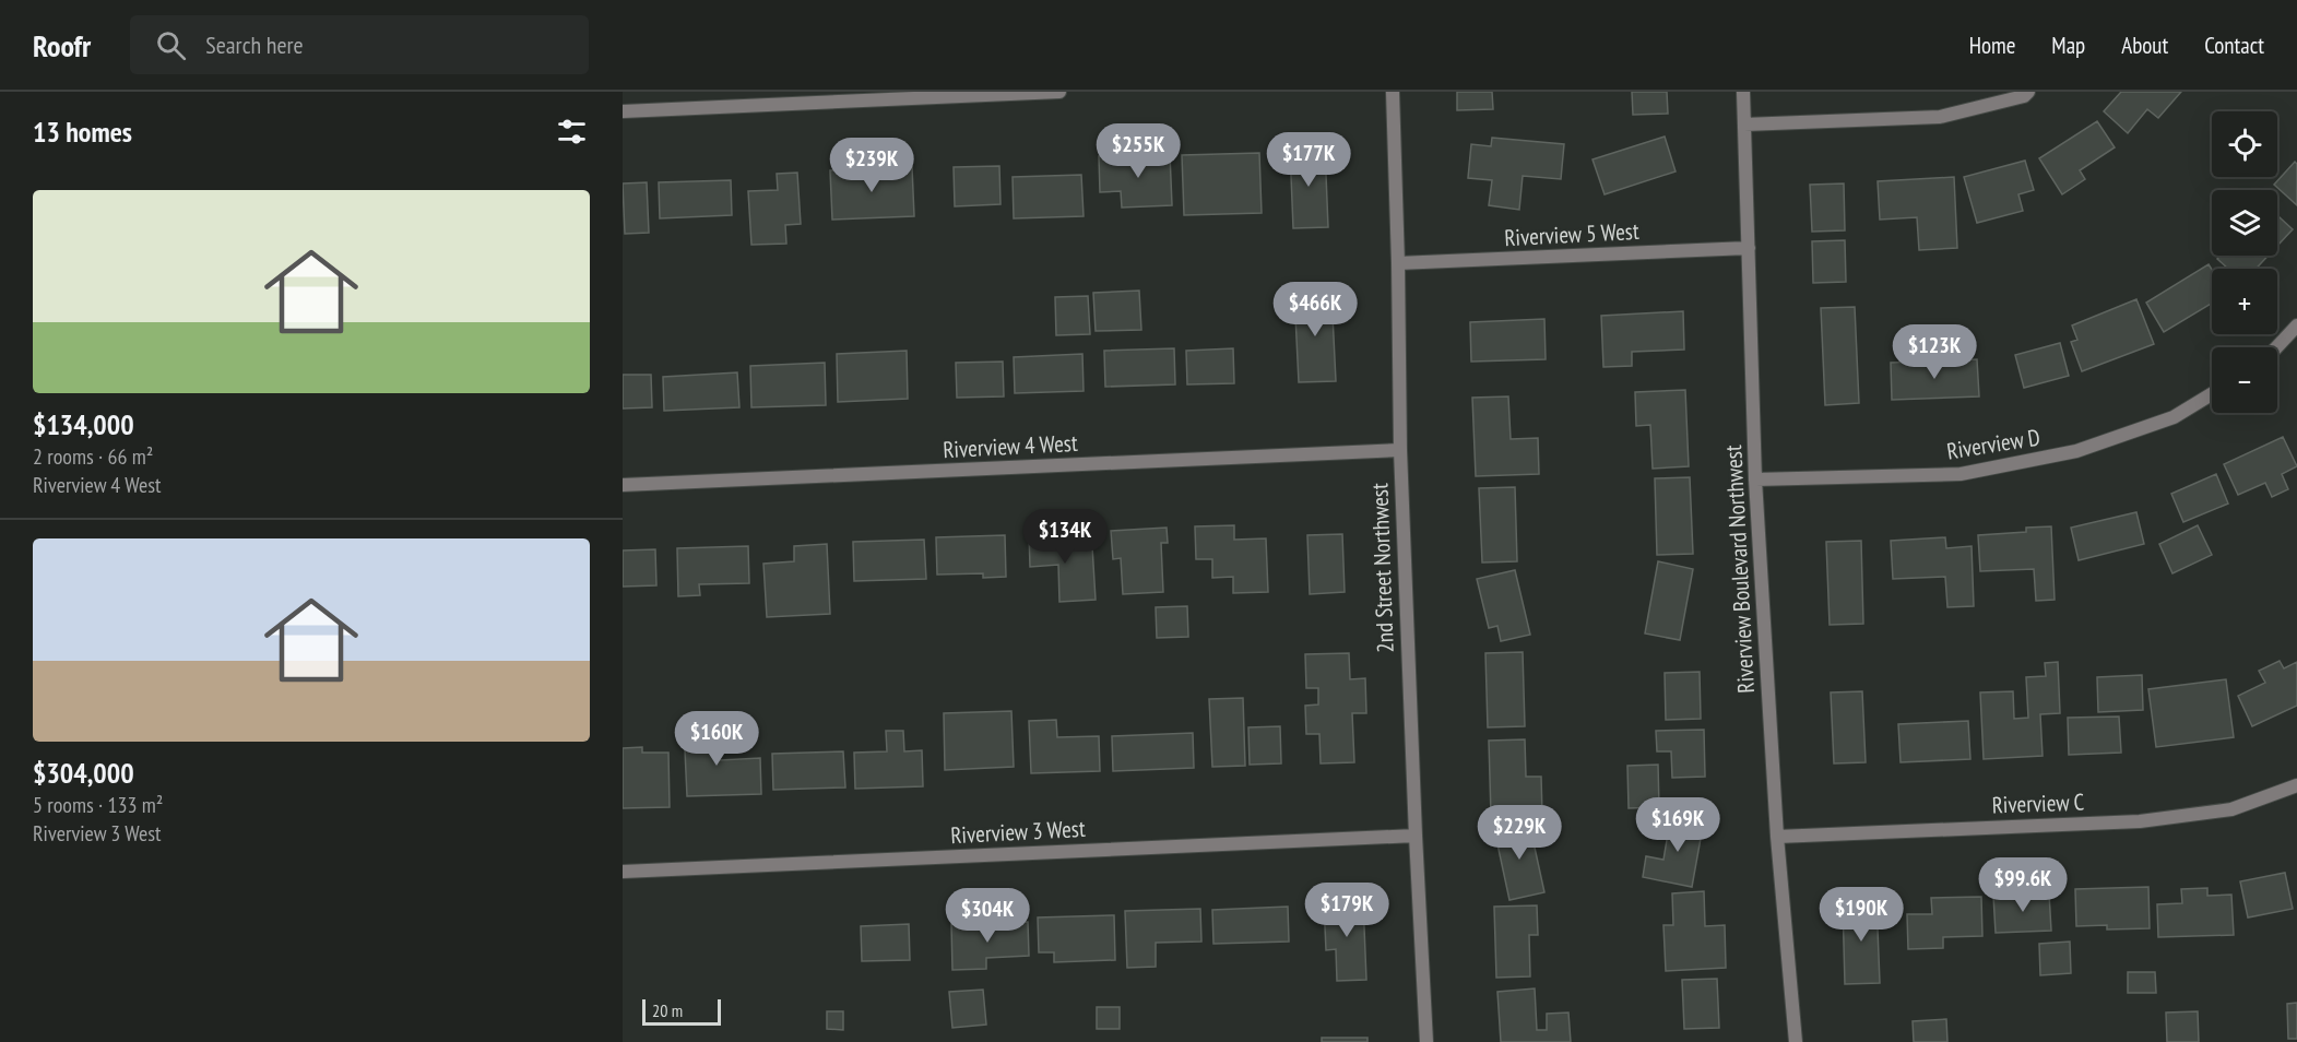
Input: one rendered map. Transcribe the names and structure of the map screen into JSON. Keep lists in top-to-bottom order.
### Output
{
  "streets": {
    "street": [
      "Riverview 5 West",
      "Riverview D",
      "Riverview 4 West",
      "2nd Street Northwest",
      "Riverview Boulevard Northwest",
      "Riverview C",
      "Riverview 3 West"
    ]
  },
  "crossings": [
    ["Riverview 5 West", "2nd Street Northwest"],
    ["Riverview 5 West", "Riverview Boulevard Northwest"],
    ["Riverview D", "Riverview Boulevard Northwest"],
    ["Riverview 4 West", "2nd Street Northwest"],
    ["2nd Street Northwest", "Riverview 3 West"],
    ["Riverview Boulevard Northwest", "Riverview C"]
  ],
  "scale_bar": "20 m",
  "page": {
    "header": "Roofr",
    "search": "Search here",
    "nav": [
      "Home",
      "Map",
      "About",
      "Contact"
    ],
    "heading": "13 homes",
    "map_buttons": ["+", "−"],
    "price": [
      "$255K",
      "$177K",
      "$239K",
      "$466K",
      "$123K",
      "$134K",
      "$160K",
      "$169K",
      "$229K",
      "$99.6K",
      "$179K",
      "$190K",
      "$304K"
    ],
    "list": [
      {
        "name": "$134,000",
        "note": "2 rooms · 66 m² · Riverview 4 West"
      },
      {
        "name": "$304,000",
        "note": "5 rooms · 133 m² · Riverview 3 West"
      }
    ],
    "scale": "20 m"
  }
}
